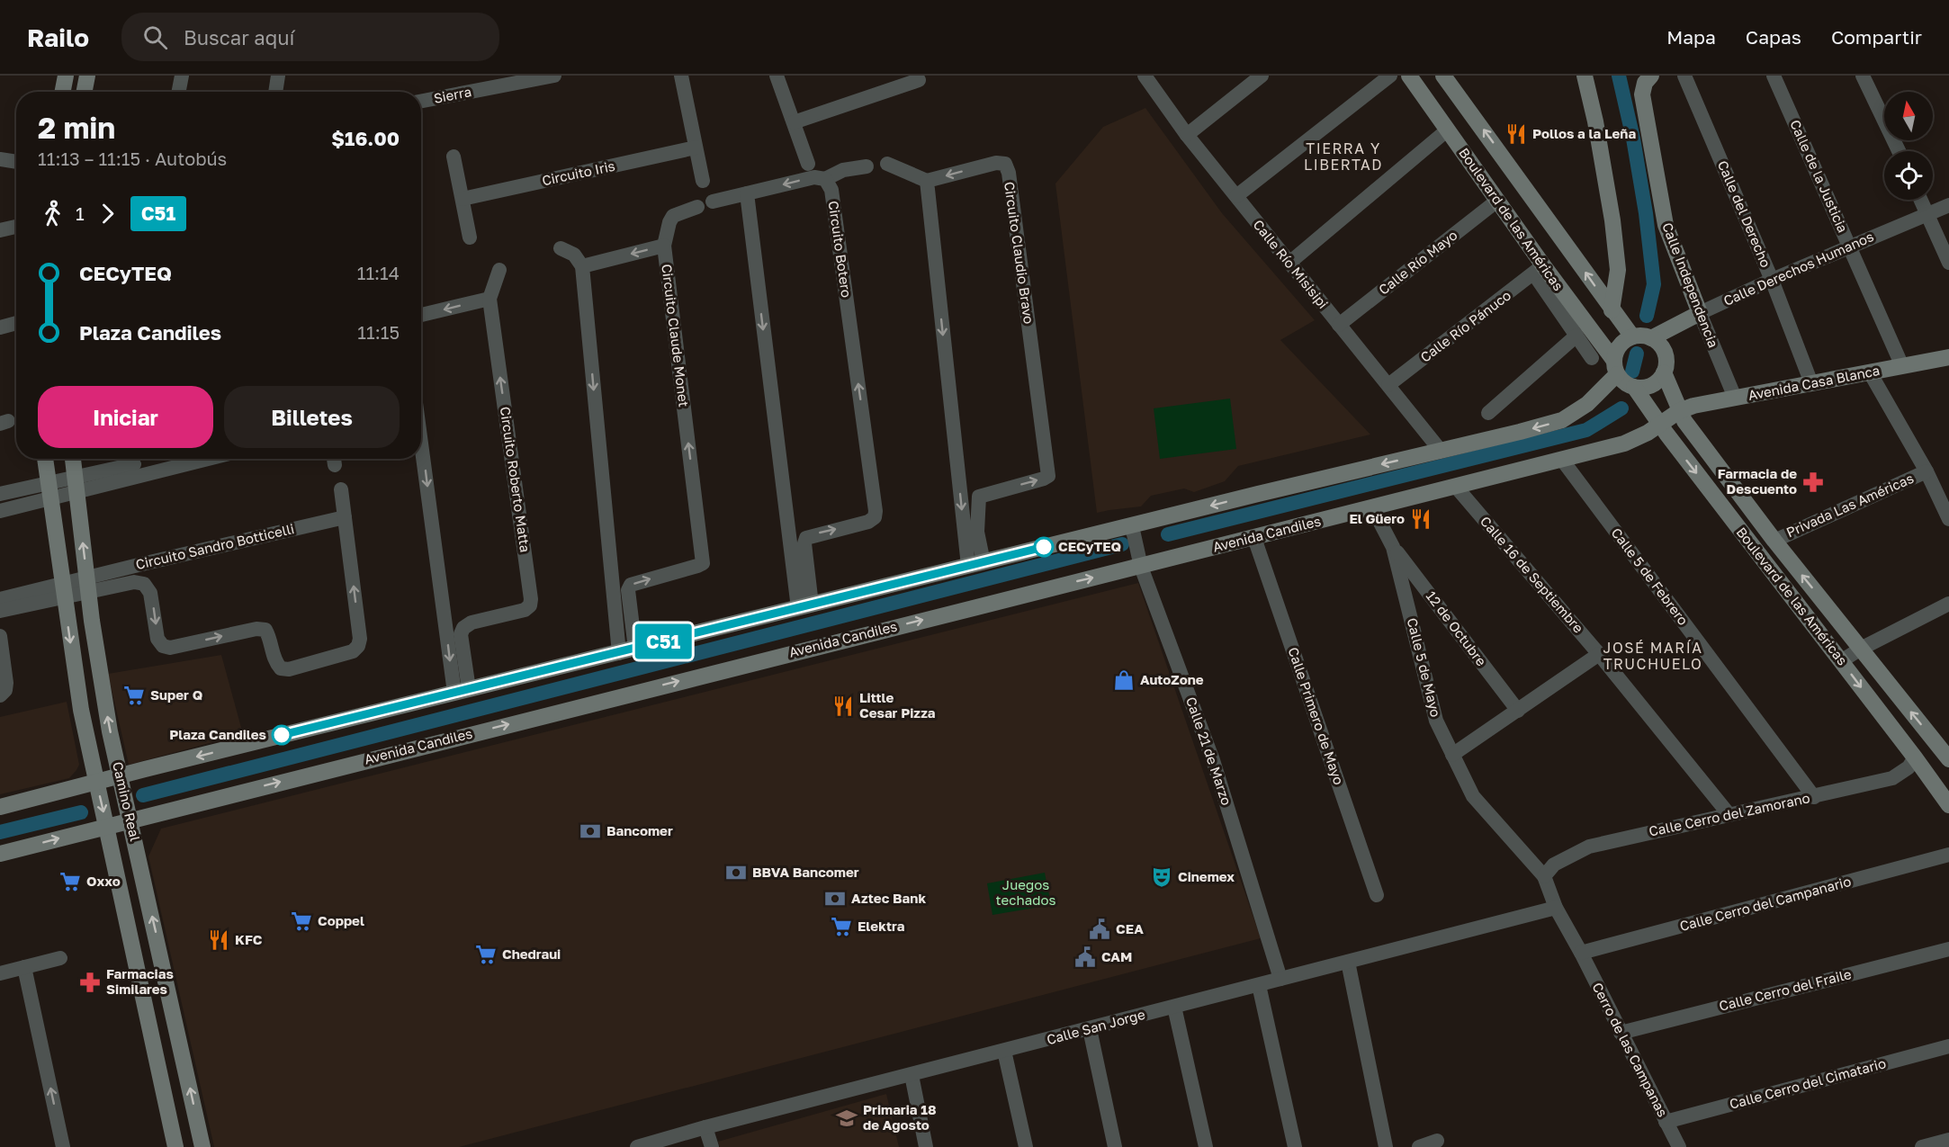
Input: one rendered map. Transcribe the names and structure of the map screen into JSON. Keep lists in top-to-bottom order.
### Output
{
  "streets": {
    "main road": [
      "Boulevard de las Américas",
      "Calle Derechos Humanos",
      "Calle Independencia",
      "Avenida Casa Blanca",
      "Avenida Candiles",
      "Camino Real"
    ],
    "street": [
      "Sierra",
      "Circuito Iris",
      "Calle de la Justicia",
      "Calle del Derecho",
      "Circuito Botero",
      "Circuito Claudio Bravo",
      "Calle Río Mayo",
      "Calle Río Misisipi",
      "Calle Río Pánuco",
      "Circuito Claude Monet",
      "Circuito Roberto Matta",
      "Privada Las Américas",
      "Circuito Sandro Botticelli",
      "Calle 16 de Septiembre",
      "Calle 5 de Febrero",
      "12 de Octubre",
      "Calle 5 de Mayo",
      "Calle Primero de Mayo",
      "Calle 21 de Marzo",
      "Calle Cerro del Zamorano",
      "Calle Cerro del Campanario",
      "Calle Cerro del Fraile",
      "Calle San Jorge",
      "Cerro de las Campanas",
      "Calle Cerro del Cimatario"
    ]
  },
  "crossings": [
    ["Calle de la Justicia", "Calle Derechos Humanos"],
    ["Calle de la Justicia", "Avenida Casa Blanca"],
    ["Calle del Derecho", "Calle Derechos Humanos"],
    ["Calle del Derecho", "Avenida Casa Blanca"],
    ["Boulevard de las Américas", "Calle Río Mayo"],
    ["Boulevard de las Américas", "Calle Derechos Humanos"],
    ["Boulevard de las Américas", "Calle Río Pánuco"],
    ["Boulevard de las Américas", "Avenida Casa Blanca"],
    ["Boulevard de las Américas", "Privada Las Américas"],
    ["Boulevard de las Américas", "Avenida Candiles"],
    ["Boulevard de las Américas", "Calle Cerro del Zamorano"],
    ["Calle Río Mayo", "Calle Río Misisipi"],
    ["Calle Río Misisipi", "Calle Río Pánuco"],
    ["Calle Derechos Humanos", "Calle Independencia"],
    ["Calle Independencia", "Avenida Casa Blanca"],
    ["Avenida Casa Blanca", "Avenida Candiles"],
    ["Avenida Candiles", "Calle 16 de Septiembre"],
    ["Avenida Candiles", "Calle 5 de Febrero"],
    ["Avenida Candiles", "Calle 5 de Mayo"],
    ["Avenida Candiles", "Calle Primero de Mayo"],
    ["Avenida Candiles", "Calle 21 de Marzo"],
    ["Avenida Candiles", "Camino Real"],
    ["Circuito Sandro Botticelli", "Camino Real"],
    ["Calle 16 de Septiembre", "Calle Cerro del Zamorano"],
    ["Calle 5 de Febrero", "Calle Cerro del Zamorano"],
    ["12 de Octubre", "Calle 5 de Mayo"],
    ["Calle 5 de Mayo", "Calle Cerro del Zamorano"],
    ["Calle 5 de Mayo", "Calle Cerro del Campanario"],
    ["Calle 5 de Mayo", "Calle San Jorge"],
    ["Calle 5 de Mayo", "Cerro de las Campanas"],
    ["Calle 21 de Marzo", "Calle San Jorge"],
    ["Calle Cerro del Campanario", "Cerro de las Campanas"],
    ["Calle Cerro del Fraile", "Cerro de las Campanas"],
    ["Cerro de las Campanas", "Calle Cerro del Cimatario"]
  ],
  "districts": ["TIERRA Y LIBERTAD", "JOSÉ MARÍA TRUCHUELO"],
  "parks": ["Juegos techados"],
  "places": {
    "restaurant": [
      "Pollos a la Leña",
      "El Güero",
      "Little Cesar Pizza",
      "KFC"
    ],
    "pharmacy": ["Farmacia de Descuento", "Farmacias Similares"],
    "other": ["CECyTEQ", "Plaza Candiles"],
    "shop": ["AutoZone"],
    "supermarket": [
      "Super Q",
      "Oxxo",
      "Coppel",
      "Elektra",
      "Chedraui"
    ],
    "bank": ["Bancomer", "BBVA Bancomer", "Aztec Bank"],
    "theatre": ["Cinemex"],
    "public building": ["CEA", "CAM"],
    "school or university": ["Primaria 18 de Agosto"]
  },
  "lines": ["bus line C51"],
  "north": "top",
  "page": {
    "header": "Railo",
    "search": "Buscar aquí",
    "nav": ["Mapa", "Capas", "Compartir"],
    "on_map": "C51",
    "heading": ["2 min", "11:13 – 11:15 · Autobús", "$16.00"],
    "legs": ["1", "C51"],
    "list": [
      {
        "name": "CECyTEQ",
        "value": "11:14"
      },
      {
        "name": "Plaza Candiles",
        "value": "11:15"
      }
    ],
    "buttons": ["Iniciar", "Billetes"]
  }
}
